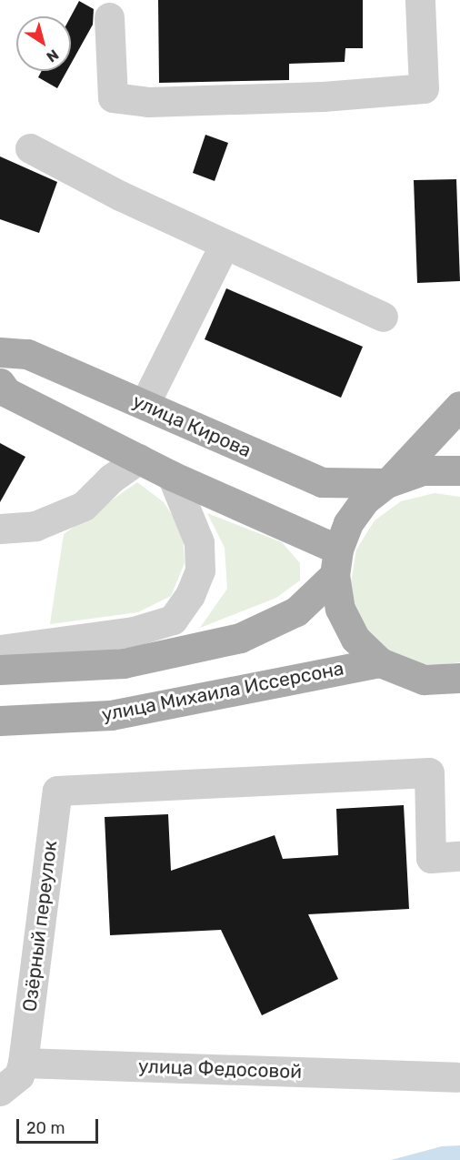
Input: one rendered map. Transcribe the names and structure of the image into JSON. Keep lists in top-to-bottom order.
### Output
{
  "streets": {
    "main road": ["улица Кирова", "улица Михаила Иссерсона"],
    "street": ["Озёрный переулок", "улица Федосовой"]
  },
  "crossings": [
    ["Озёрный переулок", "улица Федосовой"]
  ],
  "scale_bar": "20 m",
  "north": "bottom right"
}
